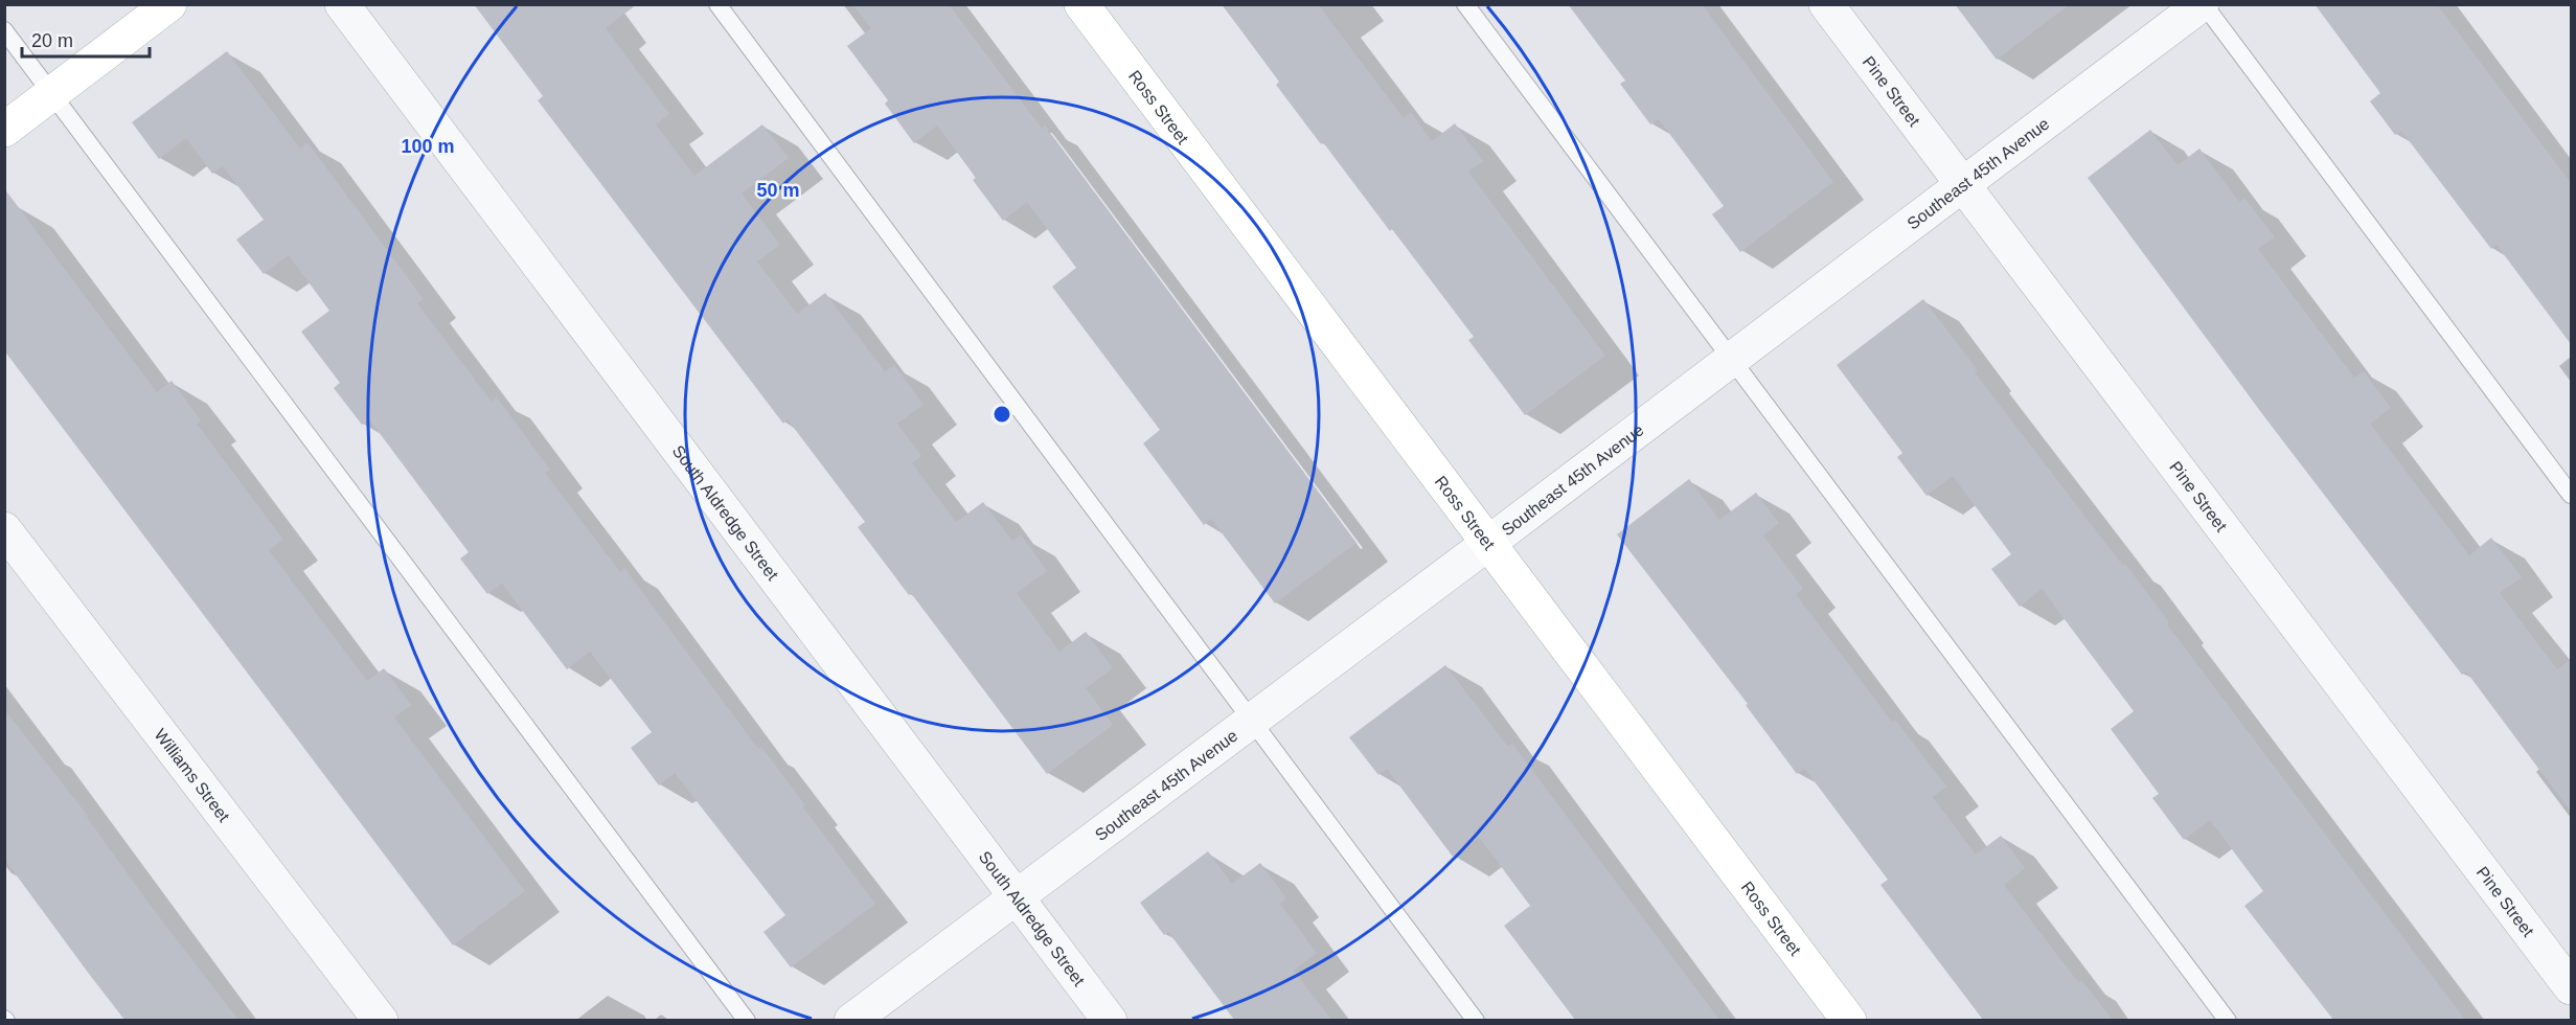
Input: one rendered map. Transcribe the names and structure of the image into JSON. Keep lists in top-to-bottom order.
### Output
{
  "streets": {
    "street": [
      "Pine Street",
      "Ross Street",
      "Southeast 45th Avenue",
      "South Aldredge Street",
      "Williams Street"
    ]
  },
  "crossings": [
    ["Pine Street", "Southeast 45th Avenue"],
    ["Ross Street", "Southeast 45th Avenue"],
    ["Southeast 45th Avenue", "South Aldredge Street"]
  ],
  "scale_bar": "20 m",
  "rings": ["100 m", "50 m"]
}
